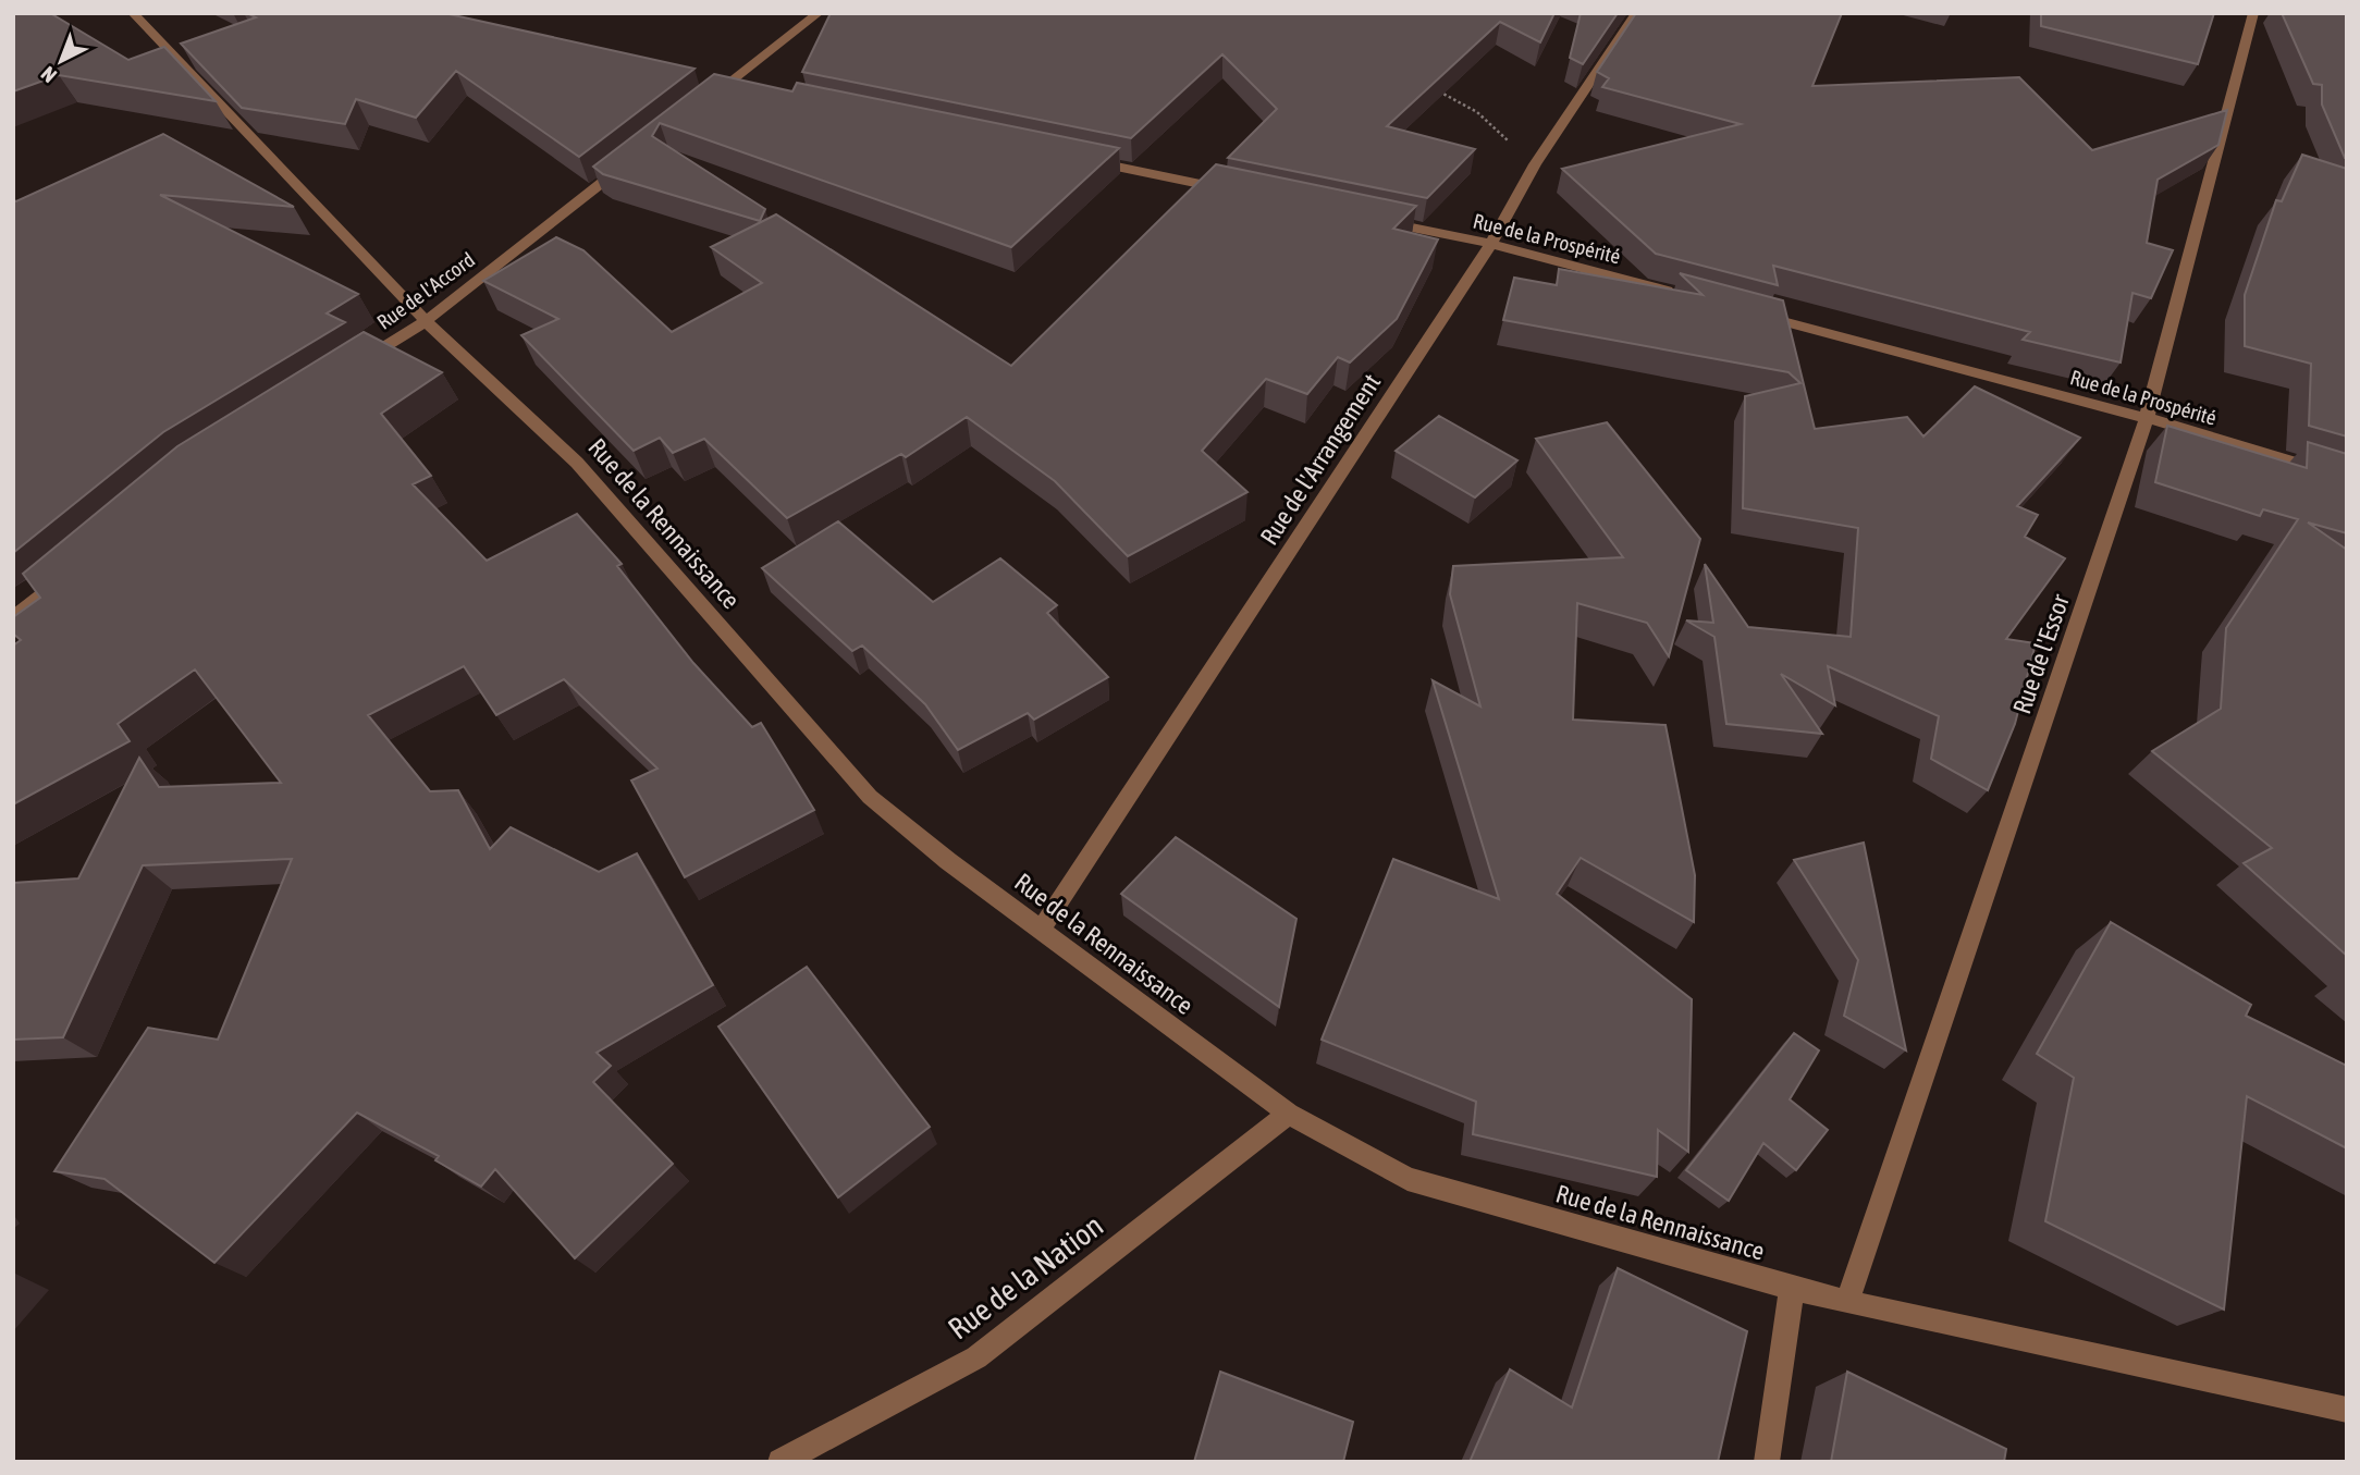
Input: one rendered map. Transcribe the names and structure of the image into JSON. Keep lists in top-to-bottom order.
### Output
{
  "streets": {
    "street": [
      "Rue de la Prospérité",
      "Rue de l'Accord",
      "Rue de l'Arrangement",
      "Rue de la Rennaissance",
      "Rue de l'Essor",
      "Rue de la Nation"
    ]
  },
  "crossings": [
    ["Rue de la Prospérité", "Rue de l'Arrangement"],
    ["Rue de la Prospérité", "Rue de l'Essor"],
    ["Rue de l'Accord", "Rue de la Rennaissance"],
    ["Rue de l'Arrangement", "Rue de la Rennaissance"],
    ["Rue de la Rennaissance", "Rue de l'Essor"],
    ["Rue de la Rennaissance", "Rue de la Nation"]
  ],
  "north": "bottom left"
}
